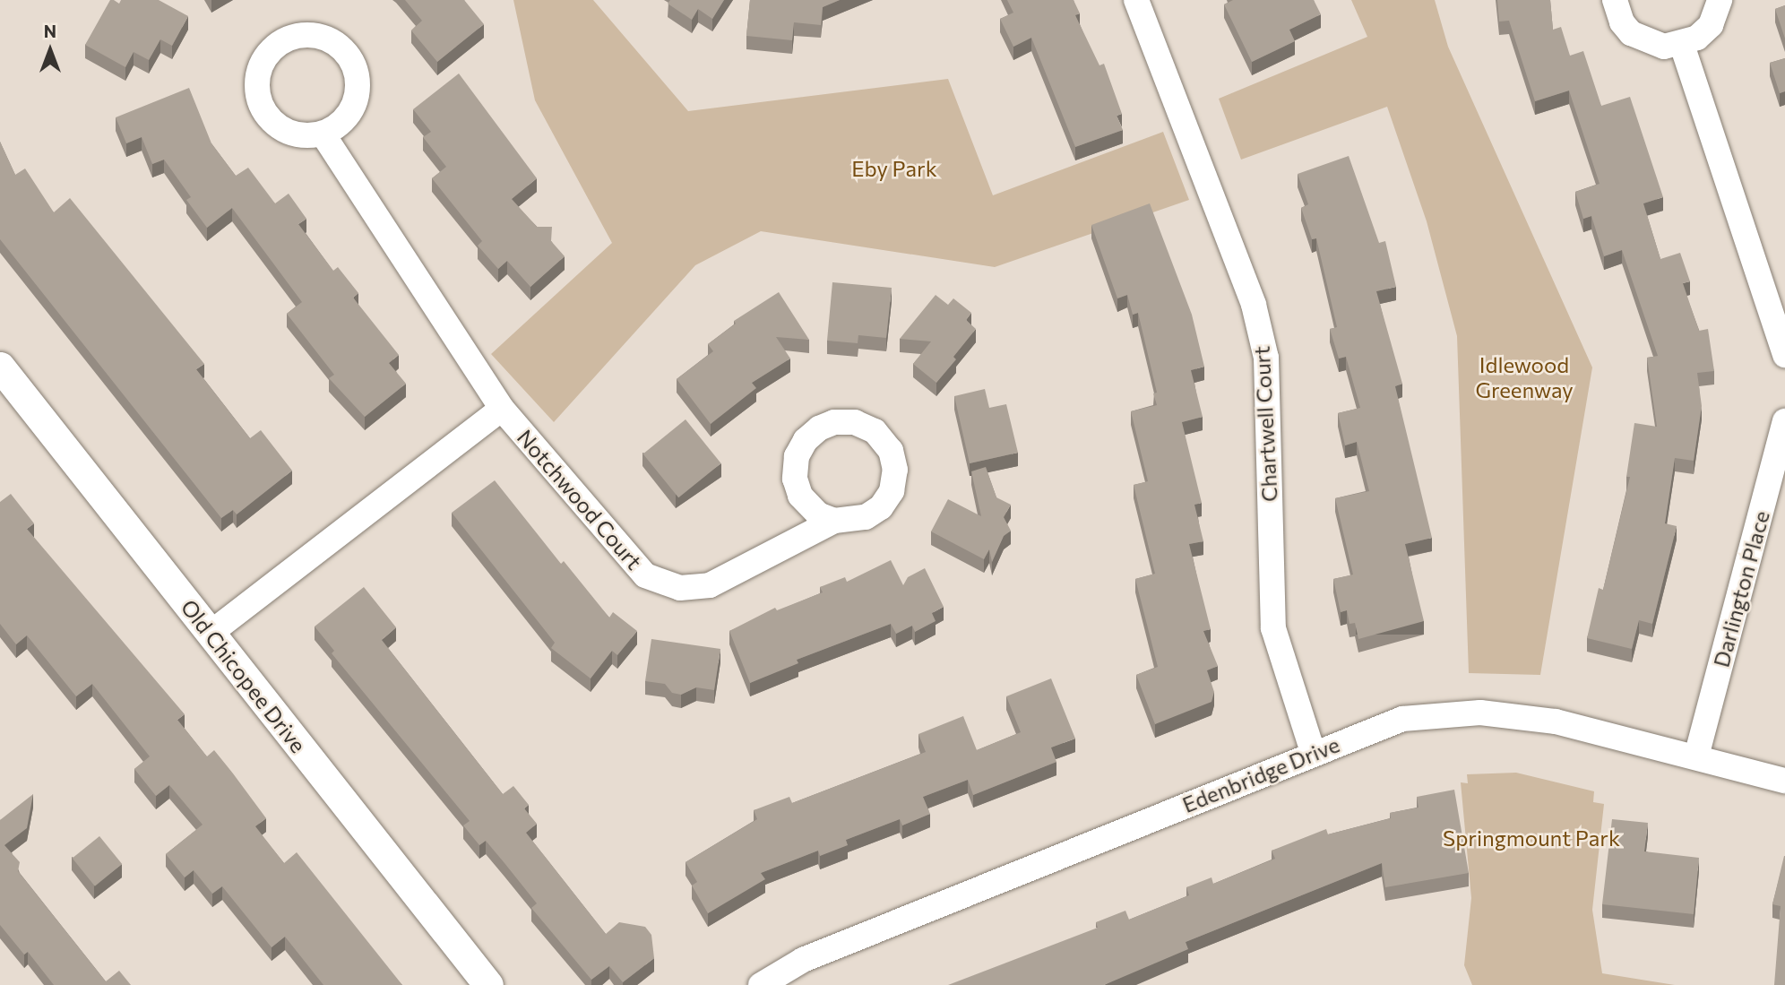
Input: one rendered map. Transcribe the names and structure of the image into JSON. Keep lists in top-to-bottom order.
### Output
{
  "streets": {
    "street": [
      "Chartwell Court",
      "Notchwood Court",
      "Darlington Place",
      "Old Chicopee Drive",
      "Edenbridge Drive"
    ]
  },
  "crossings": [
    ["Chartwell Court", "Edenbridge Drive"],
    ["Notchwood Court", "Old Chicopee Drive"],
    ["Darlington Place", "Edenbridge Drive"]
  ],
  "parks": ["Eby Park", "Idlewood Greenway", "Springmount Park"],
  "north": "top"
}
